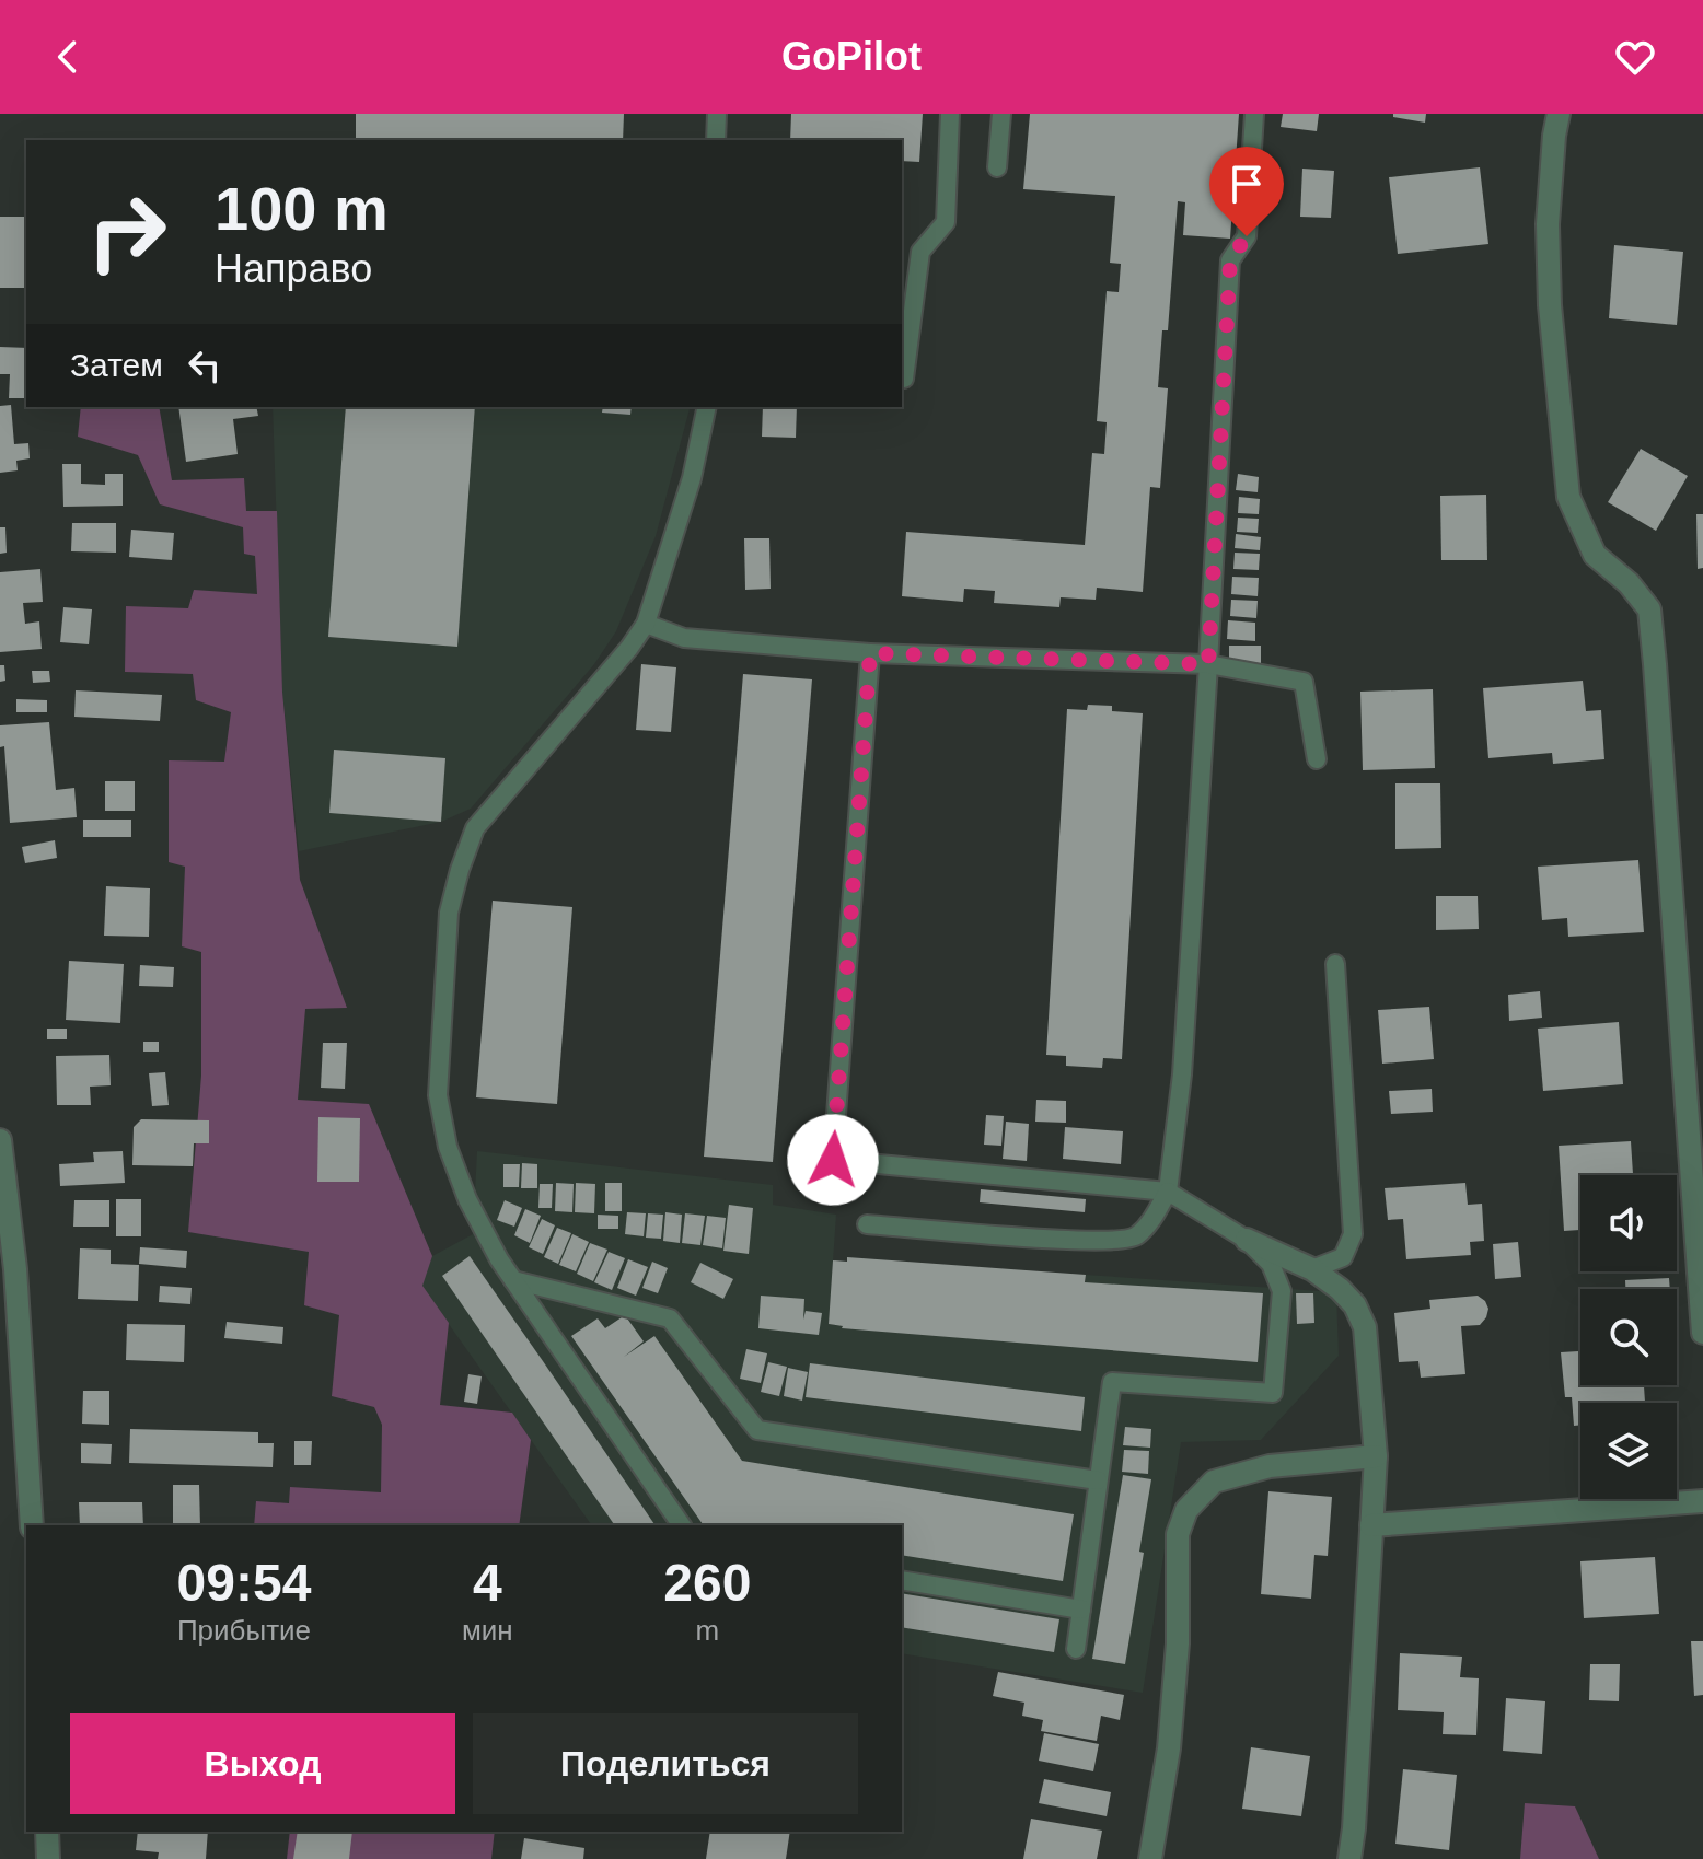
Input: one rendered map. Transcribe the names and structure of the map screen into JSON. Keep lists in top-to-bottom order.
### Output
{
  "page": {
    "header": "GoPilot",
    "turn": ["100 m", "Направо"],
    "then": "Затем",
    "eta": [
      "09:54",
      "Прибытие",
      "4",
      "мин",
      "260",
      "m"
    ],
    "buttons": ["Выход", "Поделиться"]
  }
}
